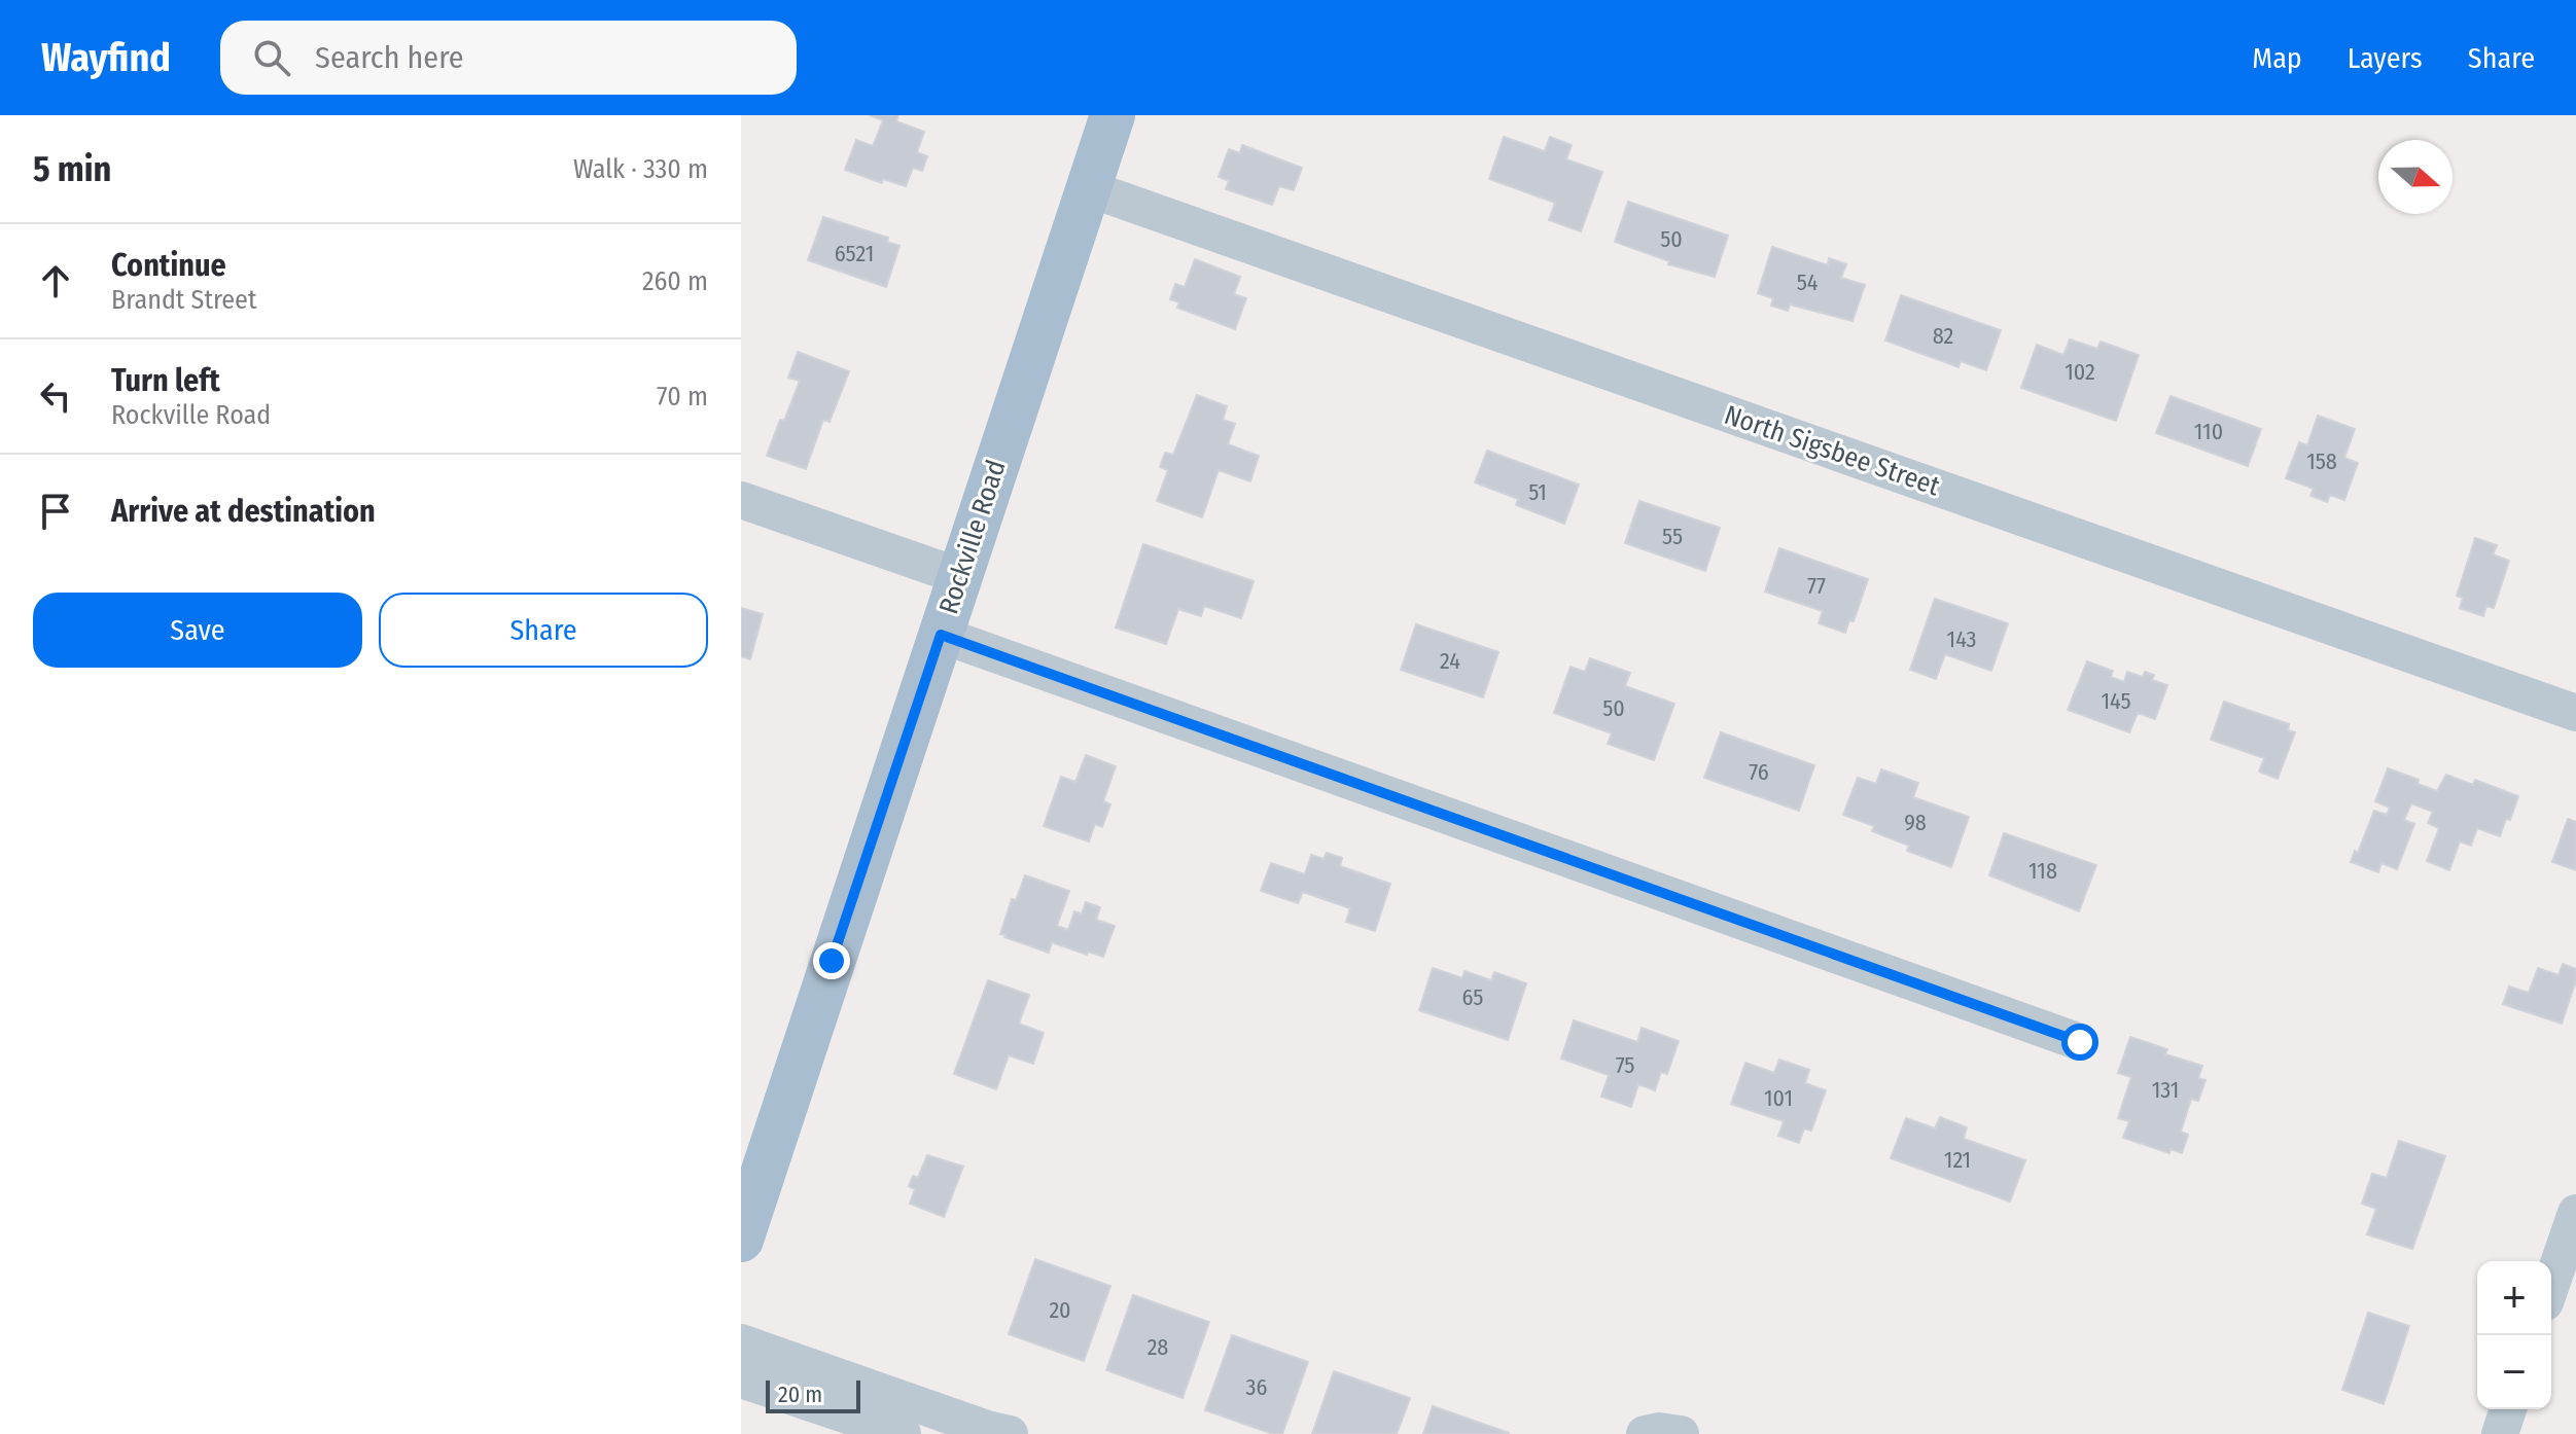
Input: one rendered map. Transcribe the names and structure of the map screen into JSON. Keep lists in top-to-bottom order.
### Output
{
  "streets": {
    "main road": ["Rockville Road"],
    "street": ["North Sigsbee Street"]
  },
  "crossings": [
    ["North Sigsbee Street", "Rockville Road"]
  ],
  "house_numbers": [
    "50",
    "6521",
    "54",
    "82",
    "102",
    "110",
    "158",
    "51",
    "55",
    "77",
    "143",
    "24",
    "145",
    "50",
    "76",
    "98",
    "118",
    "65",
    "75",
    "131",
    "101",
    "121",
    "20",
    "28",
    "36"
  ],
  "scale_bar": "20 m",
  "north": "right",
  "page": {
    "header": "Wayfind",
    "search": "Search here",
    "nav": ["Map", "Layers", "Share"],
    "heading": ["5 min", "Walk · 330 m"],
    "list": [
      ["Continue", "Brandt Street", "260 m"],
      ["Turn left", "Rockville Road", "70 m"],
      "Arrive at destination"
    ],
    "buttons": ["Save", "Share"],
    "map_buttons": ["+", "−"],
    "scale": "20 m"
  }
}
